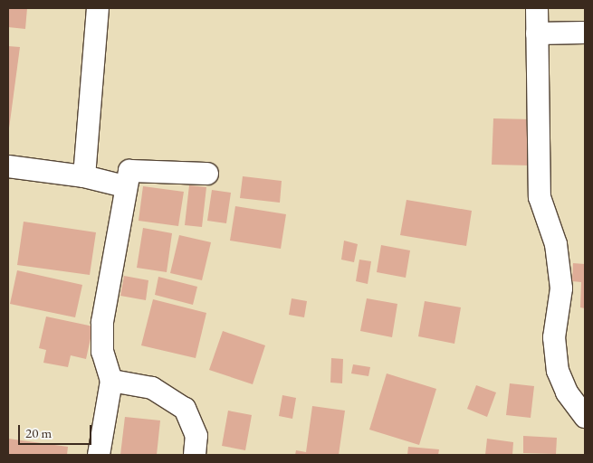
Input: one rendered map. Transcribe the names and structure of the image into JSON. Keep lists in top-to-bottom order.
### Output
{
  "scale_bar": "20 m"
}
